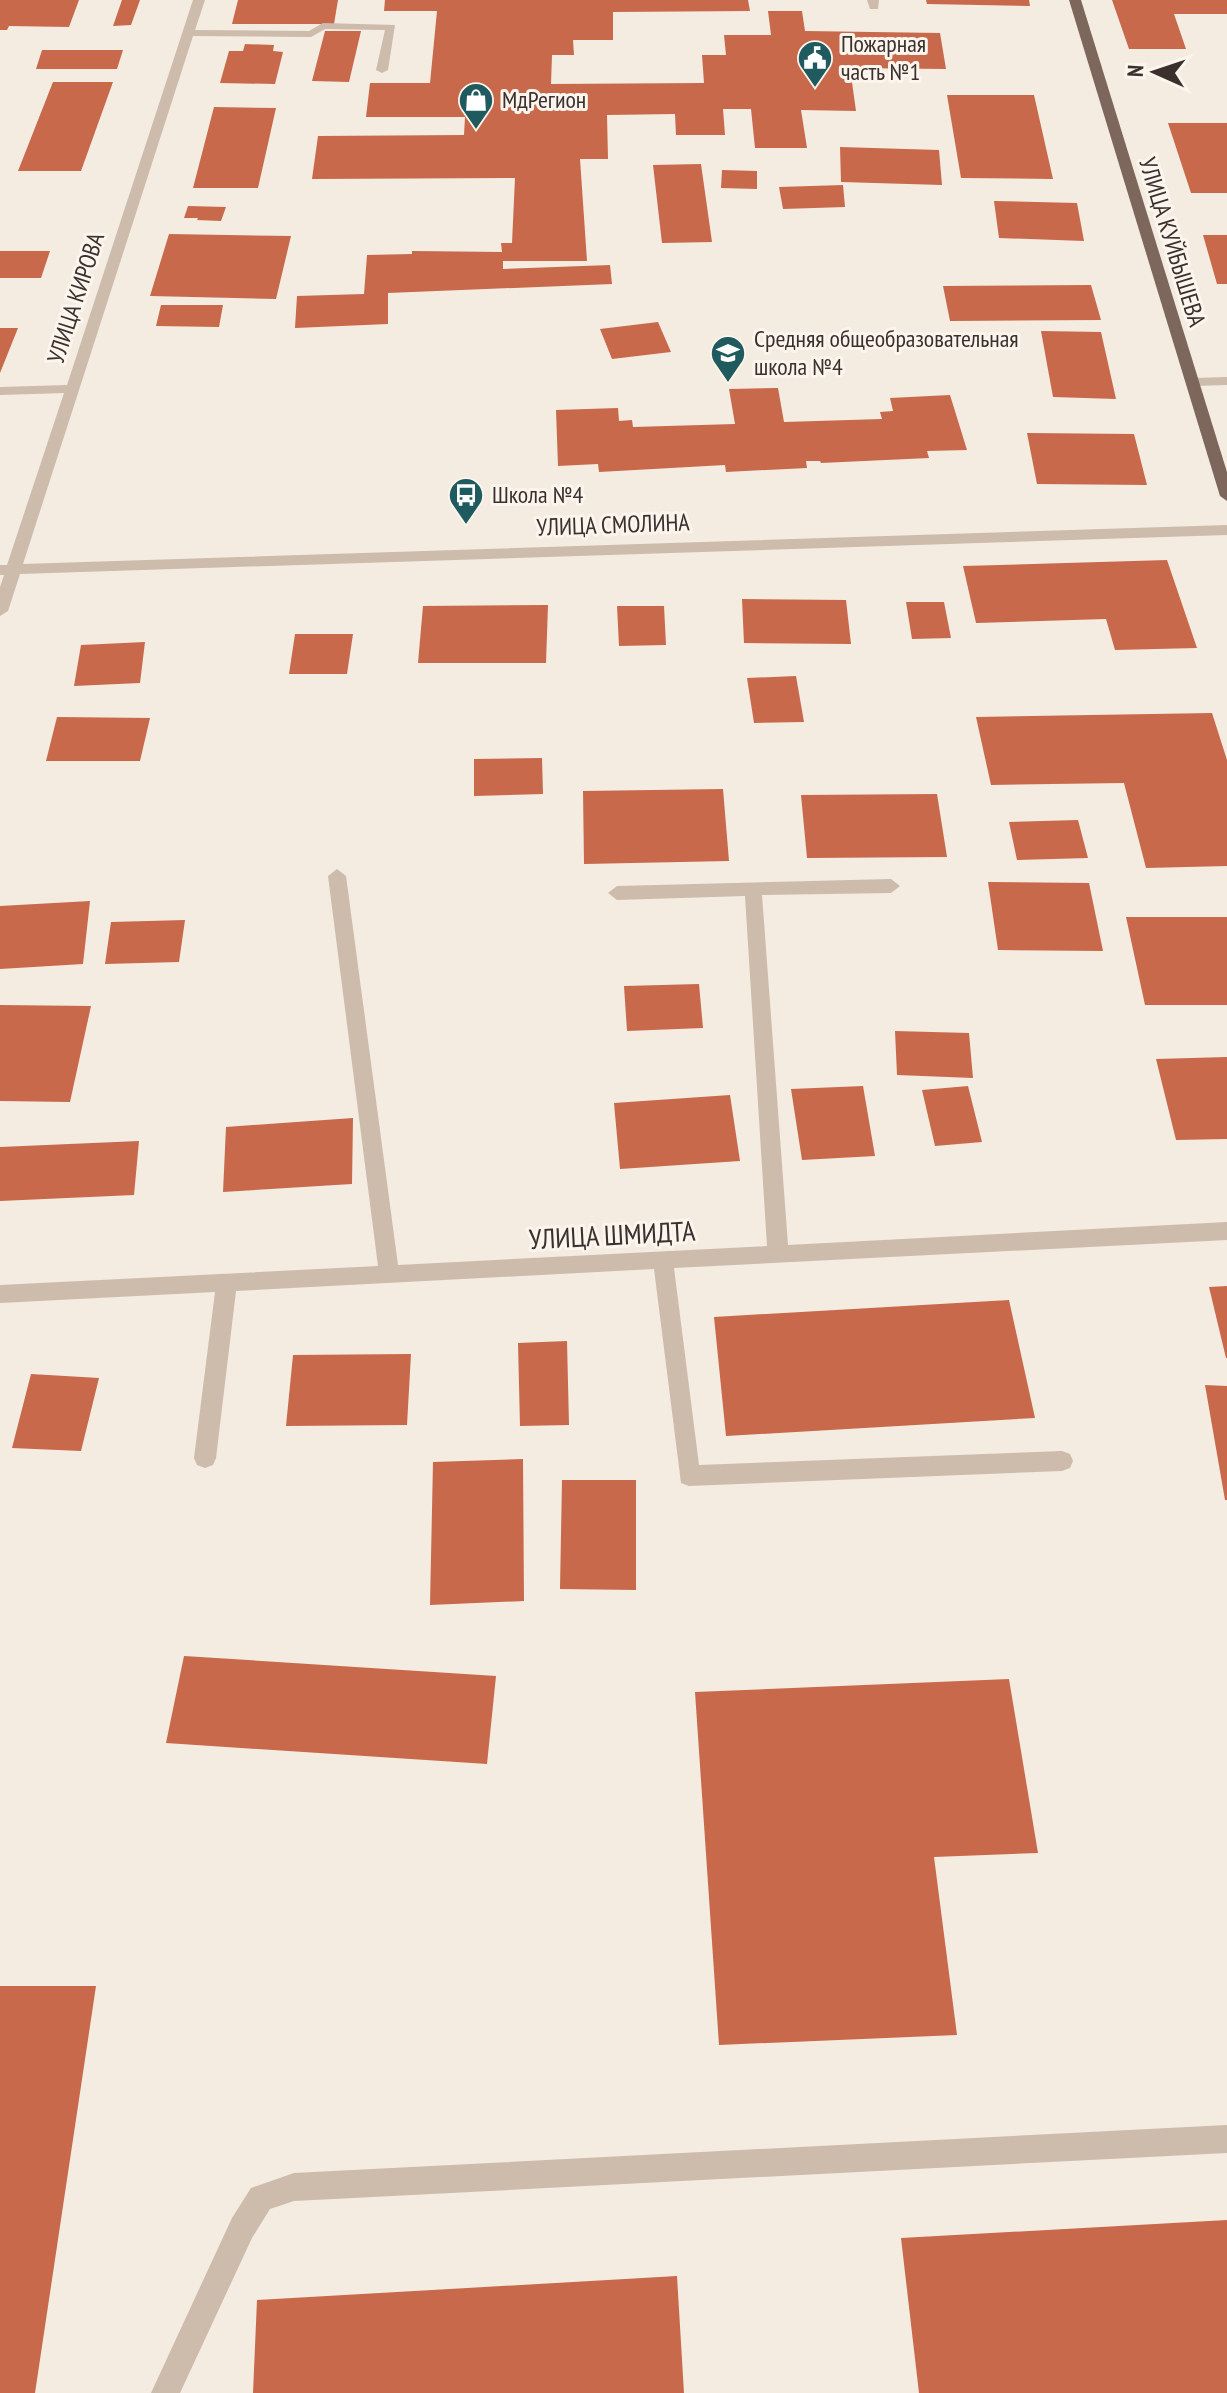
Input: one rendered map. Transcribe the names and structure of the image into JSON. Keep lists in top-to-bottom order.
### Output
{
  "streets": {
    "main road": ["УЛИЦА КУЙБЫШЕВА"],
    "street": ["УЛИЦА КИРОВА", "УЛИЦА СМОЛИНА", "УЛИЦА ШМИДТА"]
  },
  "crossings": [
    ["УЛИЦА КИРОВА", "УЛИЦА СМОЛИНА"]
  ],
  "places": {
    "public building": ["Пожарная часть №1"],
    "shop": ["МдРегион"],
    "school or university": ["Средняя общеобразовательная школа №4"],
    "bus stop": ["Школа №4"]
  },
  "north": "left"
}
